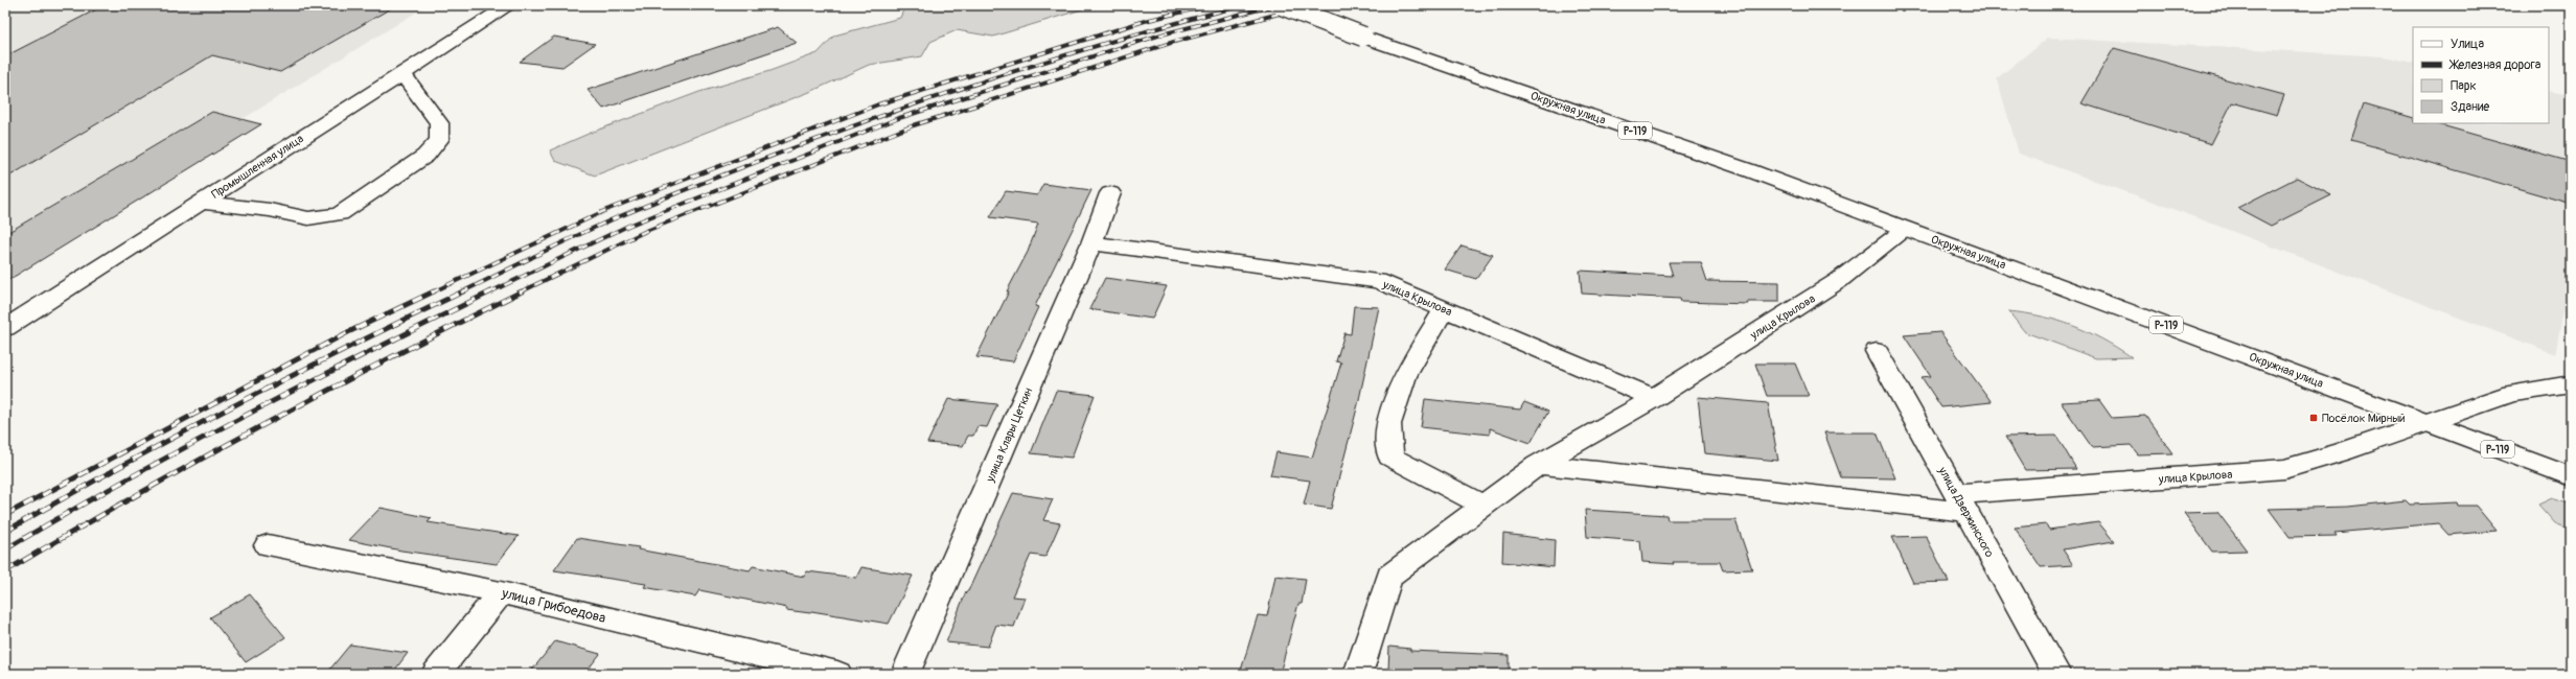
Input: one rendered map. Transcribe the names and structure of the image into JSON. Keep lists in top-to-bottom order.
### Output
{
  "streets": {
    "main road": [
      "Окружная улица",
      "Р-119",
      "Промышленная улица",
      "улица Крылова",
      "улица Клары Цеткин",
      "улица Дзержинского",
      "улица Грибоедова"
    ]
  },
  "crossings": [
    ["Окружная улица", "улица Крылова"],
    ["улица Крылова", "улица Клары Цеткин"],
    ["улица Крылова", "улица Дзержинского"]
  ],
  "places": {
    "transit": ["Посёлок Мирный"]
  },
  "legend": [
    "Улица",
    "Железная дорога",
    "Парк",
    "Здание"
  ]
}
